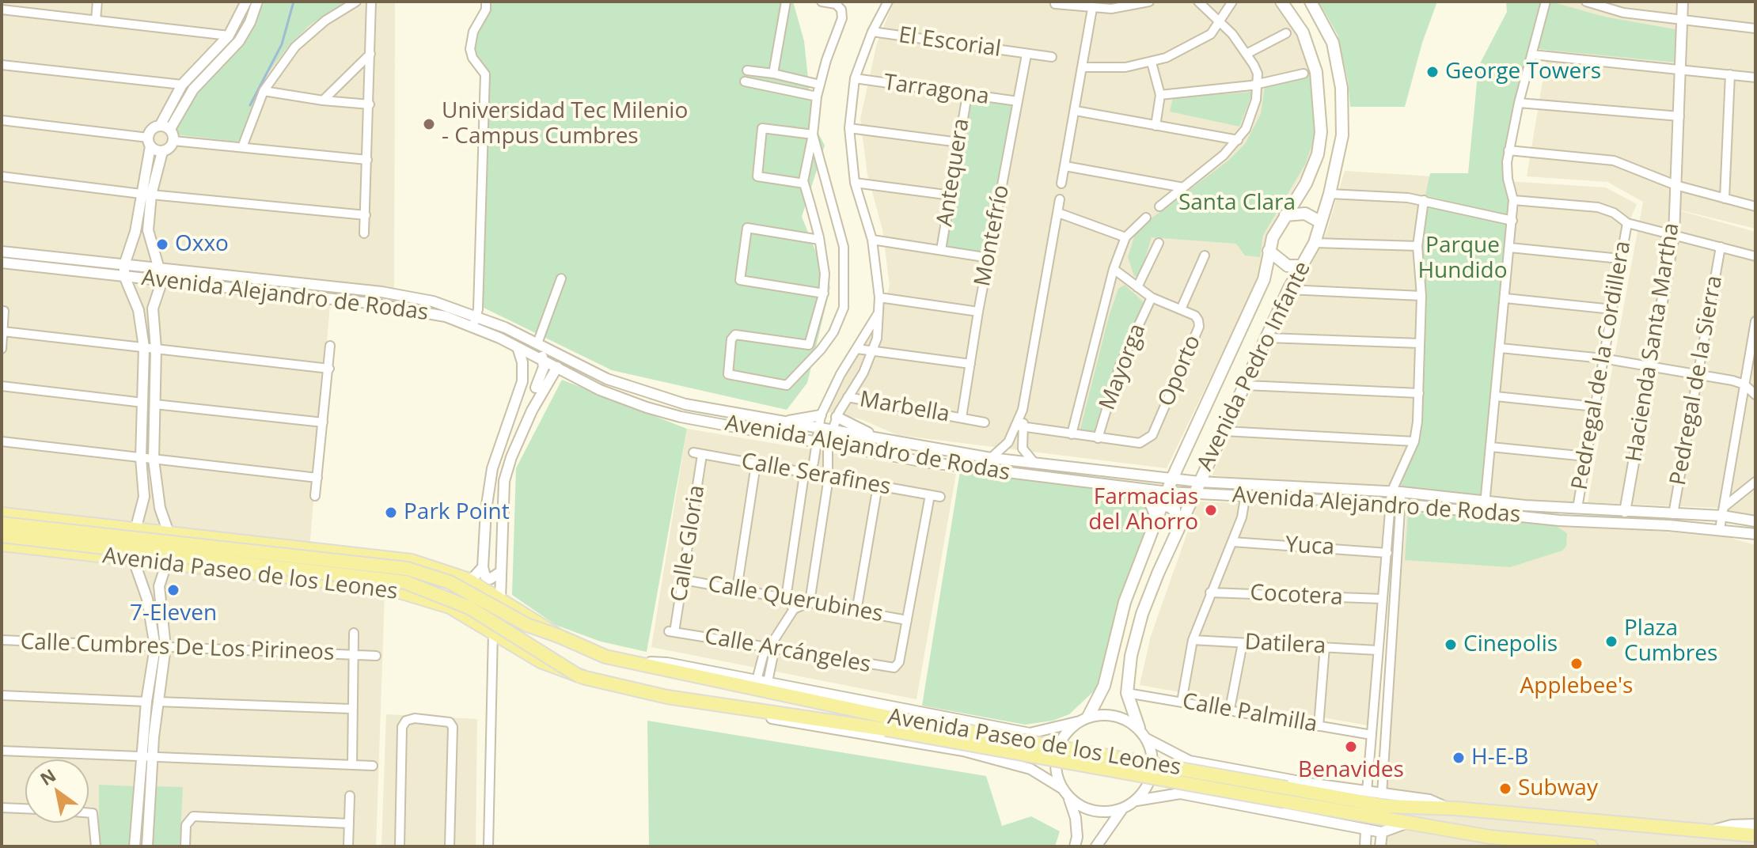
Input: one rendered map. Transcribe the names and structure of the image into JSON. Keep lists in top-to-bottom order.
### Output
{
  "streets": {
    "main road": ["Avenida Pedro Infante", "Avenida Paseo de los Leones"],
    "street": [
      "El Escorial",
      "Tarragona",
      "Antequera",
      "Montefrío",
      "Avenida Alejandro de Rodas",
      "Hacienda Santa Martha",
      "Pedregal de la Cordillera",
      "Mayorga",
      "Oporto",
      "Pedregal de la Sierra",
      "Marbella",
      "Calle Serafines",
      "Calle Gloria",
      "Yuca",
      "Cocotera",
      "Calle Querubines",
      "Datilera",
      "Calle Cumbres De Los Pirineos",
      "Calle Arcángeles",
      "Calle Palmilla"
    ]
  },
  "crossings": [
    ["El Escorial", "Montefrío"],
    ["Tarragona", "Antequera"],
    ["Tarragona", "Montefrío"],
    ["Montefrío", "Marbella"],
    ["Avenida Alejandro de Rodas", "Hacienda Santa Martha"],
    ["Avenida Alejandro de Rodas", "Pedregal de la Cordillera"],
    ["Avenida Alejandro de Rodas", "Avenida Pedro Infante"],
    ["Avenida Alejandro de Rodas", "Pedregal de la Sierra"],
    ["Avenida Pedro Infante", "Avenida Paseo de los Leones"],
    ["Avenida Pedro Infante", "Calle Palmilla"],
    ["Mayorga", "Oporto"],
    ["Calle Serafines", "Calle Gloria"],
    ["Calle Gloria", "Calle Querubines"],
    ["Calle Gloria", "Calle Arcángeles"],
    ["Calle Querubines", "Calle Arcángeles"]
  ],
  "parks": ["Santa Clara", "Parque Hundido"],
  "places": [
    "George Towers",
    "Universidad Tec Milenio - Campus Cumbres",
    "Oxxo",
    "Farmacias del Ahorro",
    "Park Point",
    "7-Eleven",
    "Plaza Cumbres",
    "Cinepolis",
    "Applebee's",
    "Benavides",
    "H-E-B",
    "Subway"
  ],
  "north": "top left"
}
